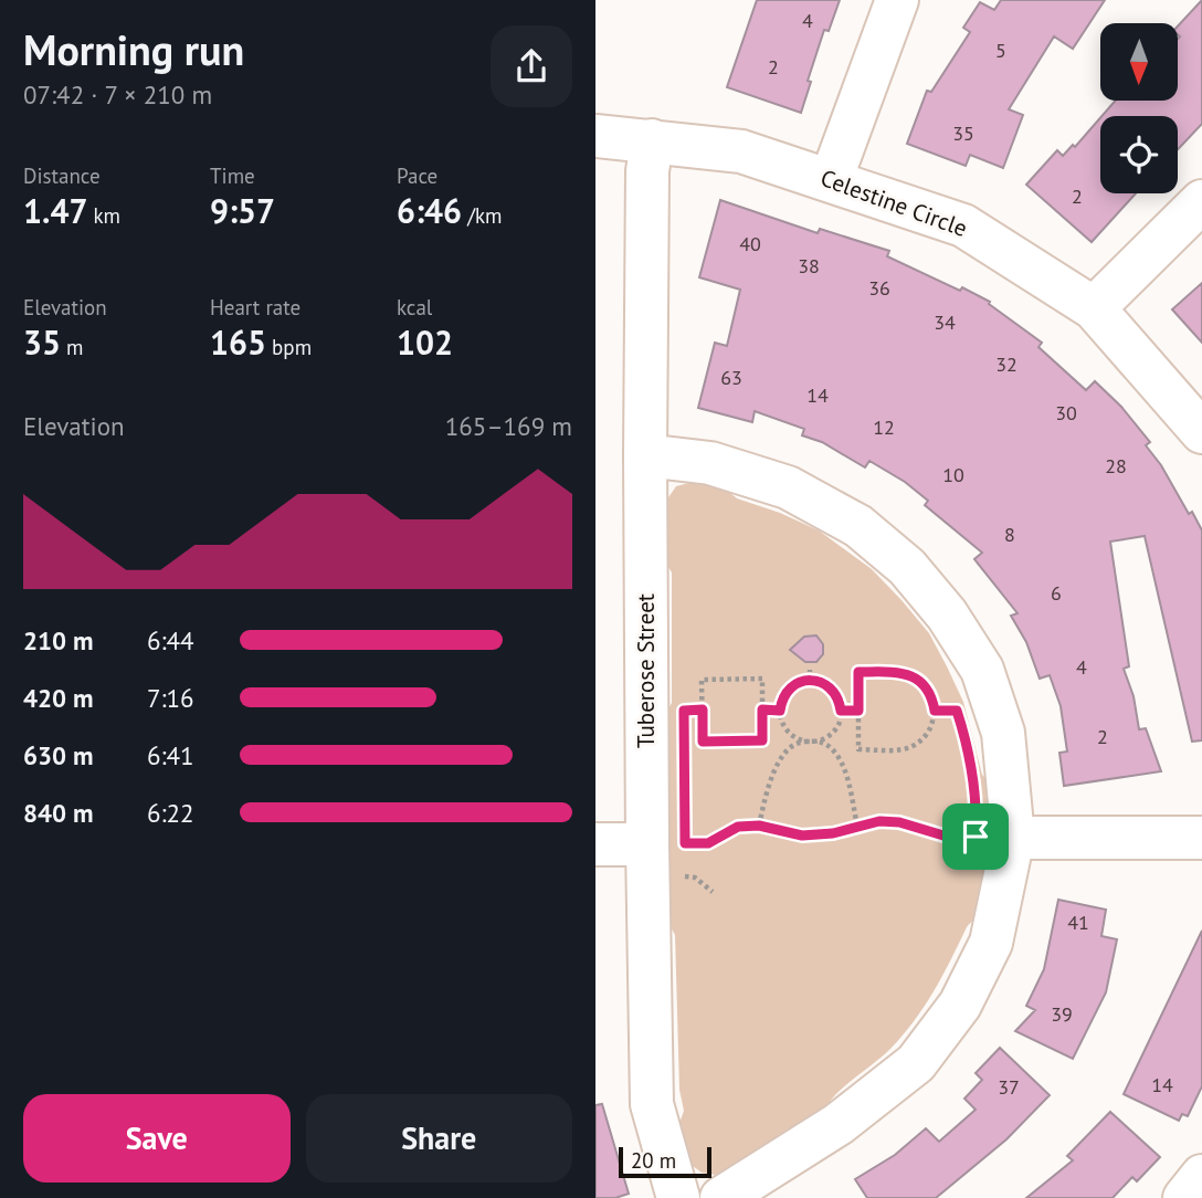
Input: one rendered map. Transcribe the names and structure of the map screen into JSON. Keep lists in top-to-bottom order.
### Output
{
  "streets": {
    "street": ["Celestine Circle", "Tuberose Street"]
  },
  "crossings": [
    ["Celestine Circle", "Tuberose Street"]
  ],
  "house_numbers": [
    "4",
    "5",
    "2",
    "35",
    "2",
    "40",
    "38",
    "36",
    "34",
    "32",
    "63",
    "14",
    "30",
    "12",
    "28",
    "10",
    "8",
    "6",
    "4",
    "2",
    "41",
    "39",
    "14",
    "37"
  ],
  "scale_bar": "20 m",
  "north": "bottom",
  "page": {
    "heading": ["Morning run", "07:42 · 7 × 210 m"],
    "stats": [
      ["Distance", "1.47 km"],
      ["Time", "9:57"],
      ["Pace", "6:46 /km"],
      ["Elevation", "35 m"],
      ["Heart rate", "165 bpm"],
      ["kcal", "102"]
    ],
    "chart": ["Elevation", "165–169 m"],
    "list": [
      {
        "name": "210 m",
        "note": "6:44"
      },
      {
        "name": "420 m",
        "note": "7:16"
      },
      {
        "name": "630 m",
        "note": "6:41"
      },
      {
        "name": "840 m",
        "note": "6:22"
      }
    ],
    "buttons": ["Save", "Share"],
    "scale": "20 m"
  }
}
